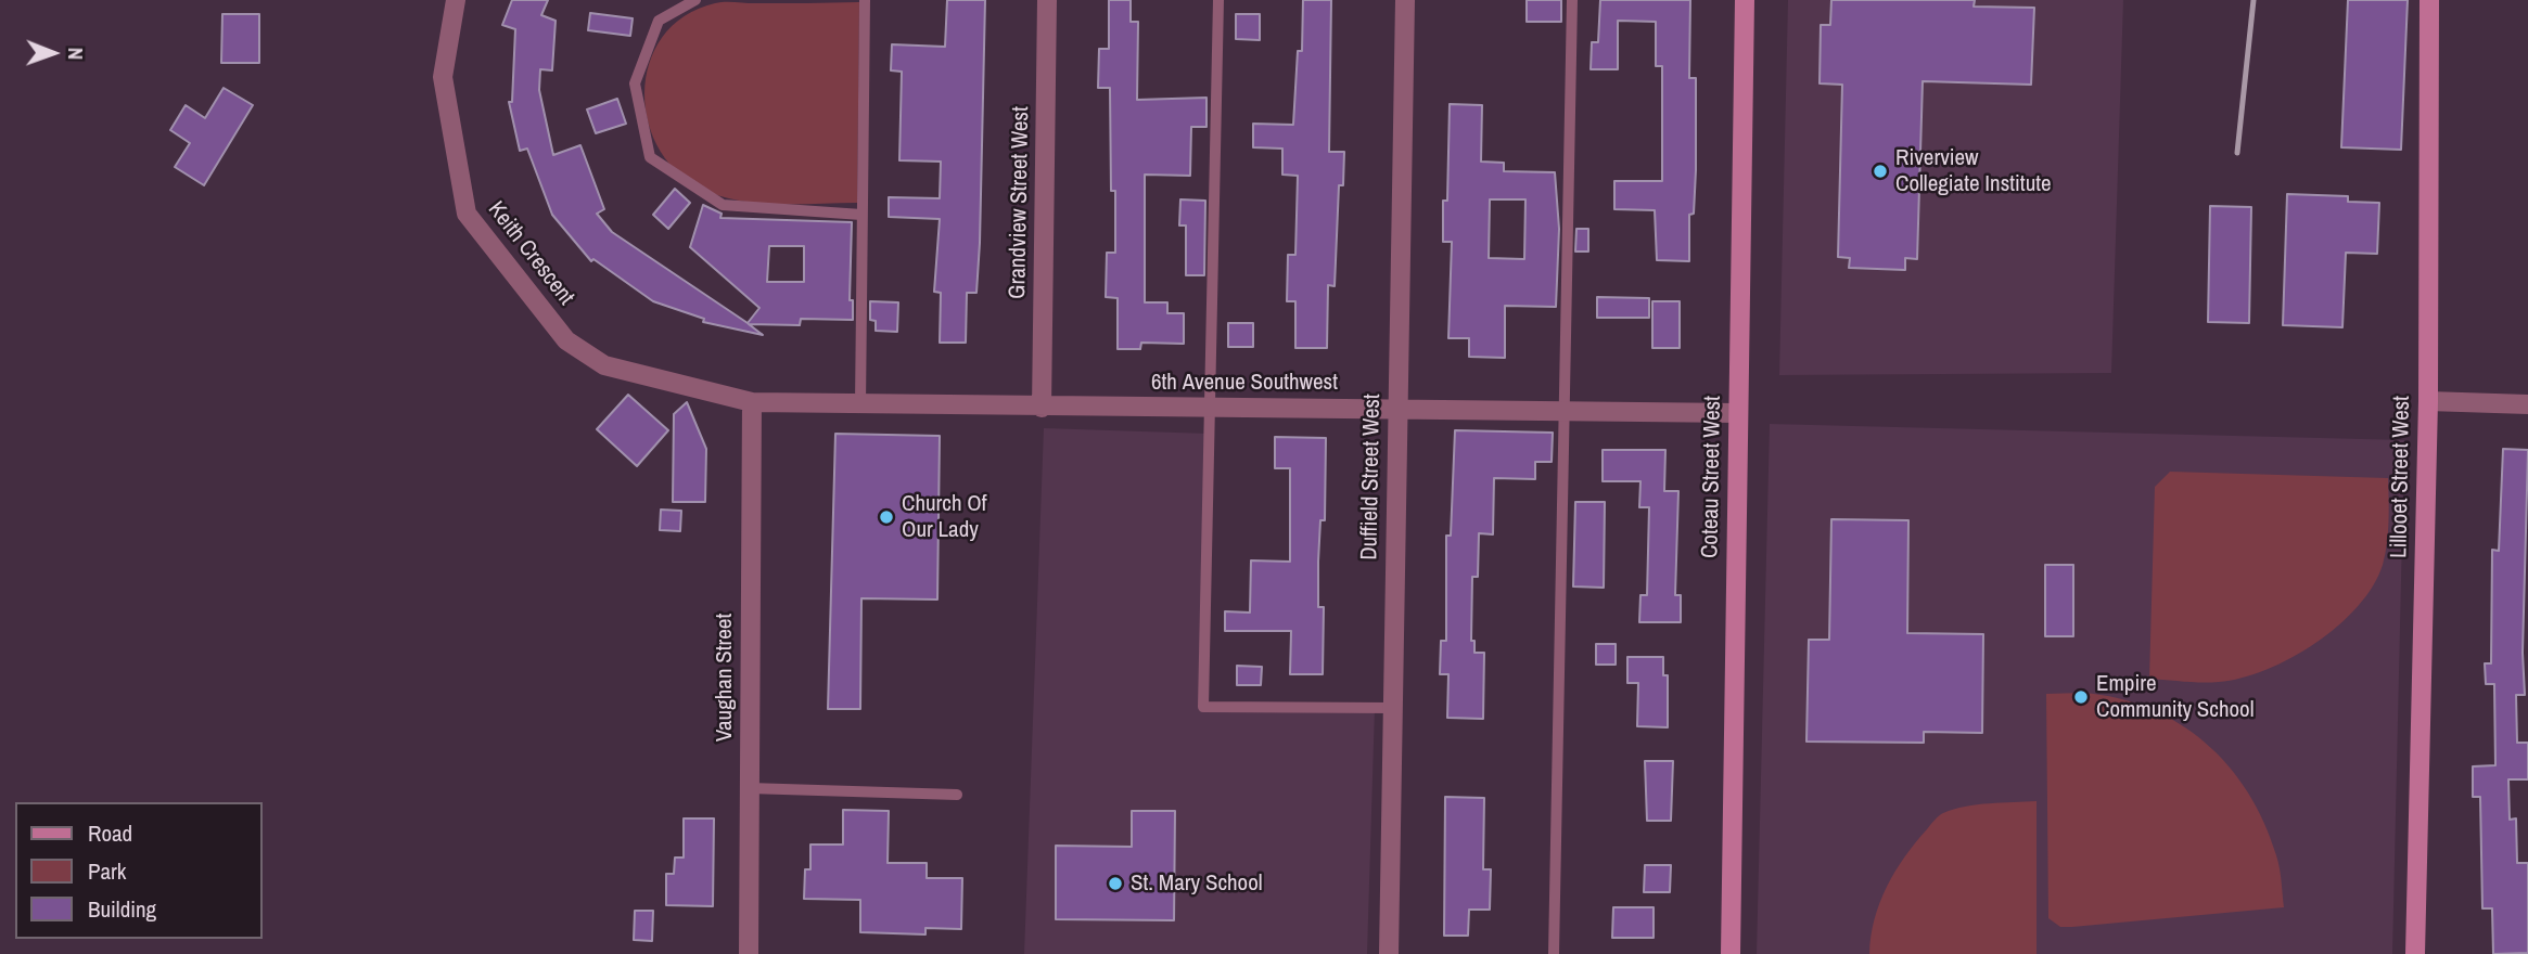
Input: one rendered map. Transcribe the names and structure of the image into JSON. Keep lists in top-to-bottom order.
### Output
{
  "streets": {
    "street": [
      "Grandview Street West",
      "Keith Crescent",
      "6th Avenue Southwest",
      "Duffield Street West",
      "Coteau Street West",
      "Lillooet Street West",
      "Vaughan Street"
    ]
  },
  "crossings": [
    ["Grandview Street West", "6th Avenue Southwest"],
    ["Keith Crescent", "6th Avenue Southwest"],
    ["Keith Crescent", "Vaughan Street"],
    ["6th Avenue Southwest", "Duffield Street West"],
    ["6th Avenue Southwest", "Coteau Street West"],
    ["6th Avenue Southwest", "Vaughan Street"]
  ],
  "places": [
    "Riverview Collegiate Institute",
    "Church Of Our Lady",
    "Empire Community School",
    "St. Mary School"
  ],
  "legend": ["Road", "Park", "Building"],
  "north": "right"
}
